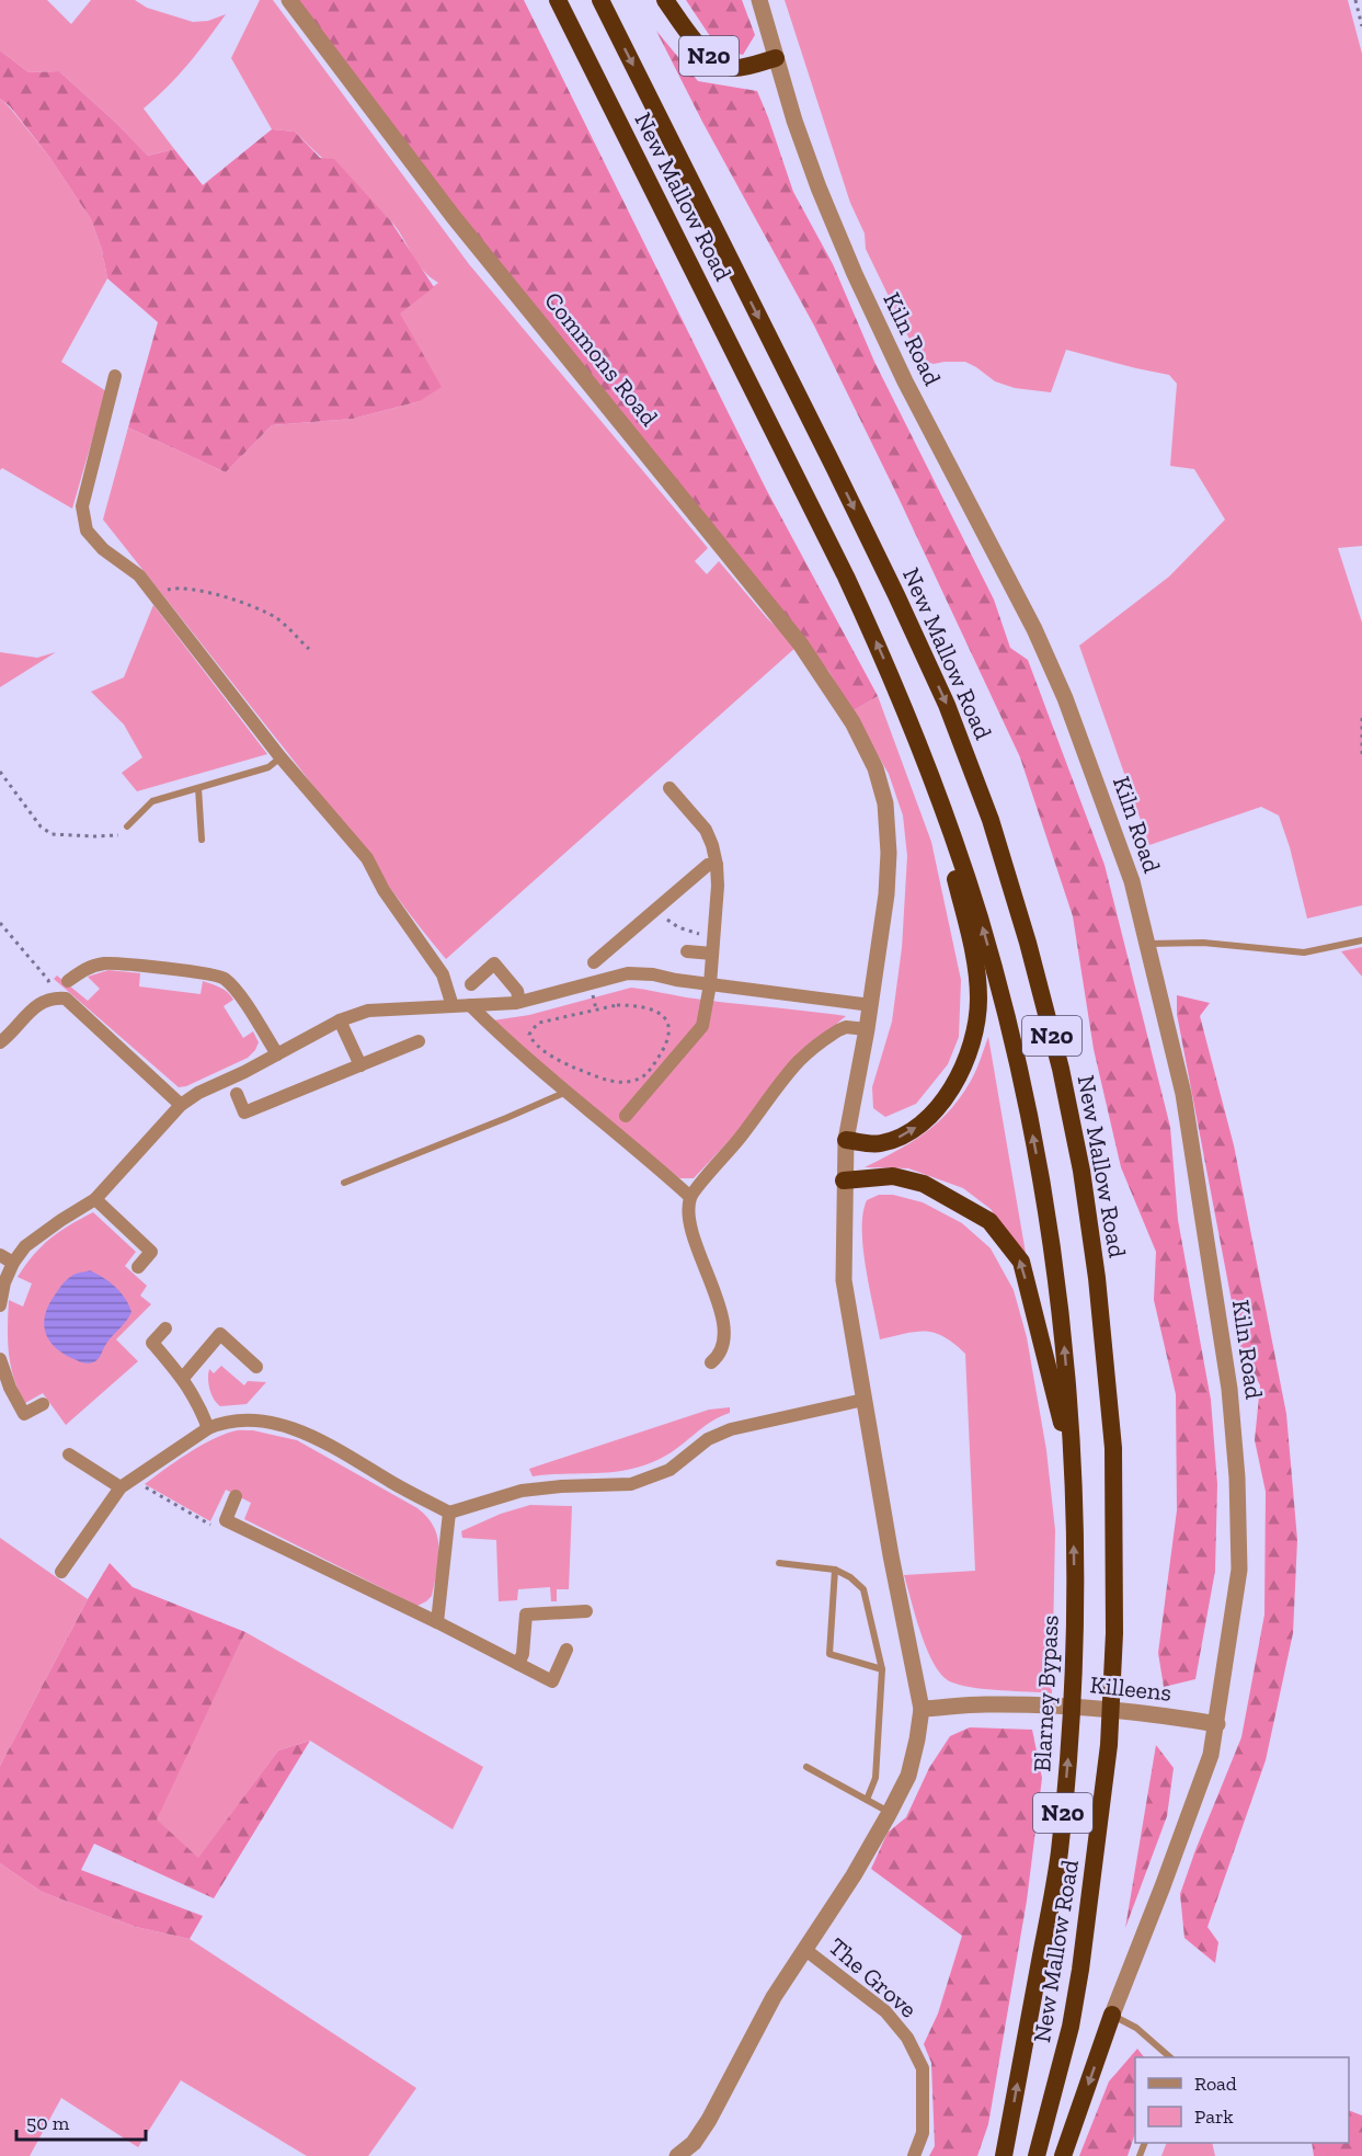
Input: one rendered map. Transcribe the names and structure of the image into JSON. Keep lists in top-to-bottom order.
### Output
{
  "streets": {
    "highway": ["N20", "New Mallow Road", "Blarney Bypass"],
    "street": [
      "Kiln Road",
      "Commons Road",
      "Killeens",
      "The Grove"
    ]
  },
  "crossings": [
    ["N20", "New Mallow Road"],
    ["N20", "Kiln Road"],
    ["N20", "Commons Road"],
    ["N20", "Blarney Bypass"],
    ["New Mallow Road", "Blarney Bypass"],
    ["Kiln Road", "Killeens"],
    ["Commons Road", "Killeens"],
    ["Commons Road", "The Grove"]
  ],
  "one_way": ["Blarney Bypass"],
  "legend": ["Road", "Park"],
  "scale_bar": "50 m"
}
